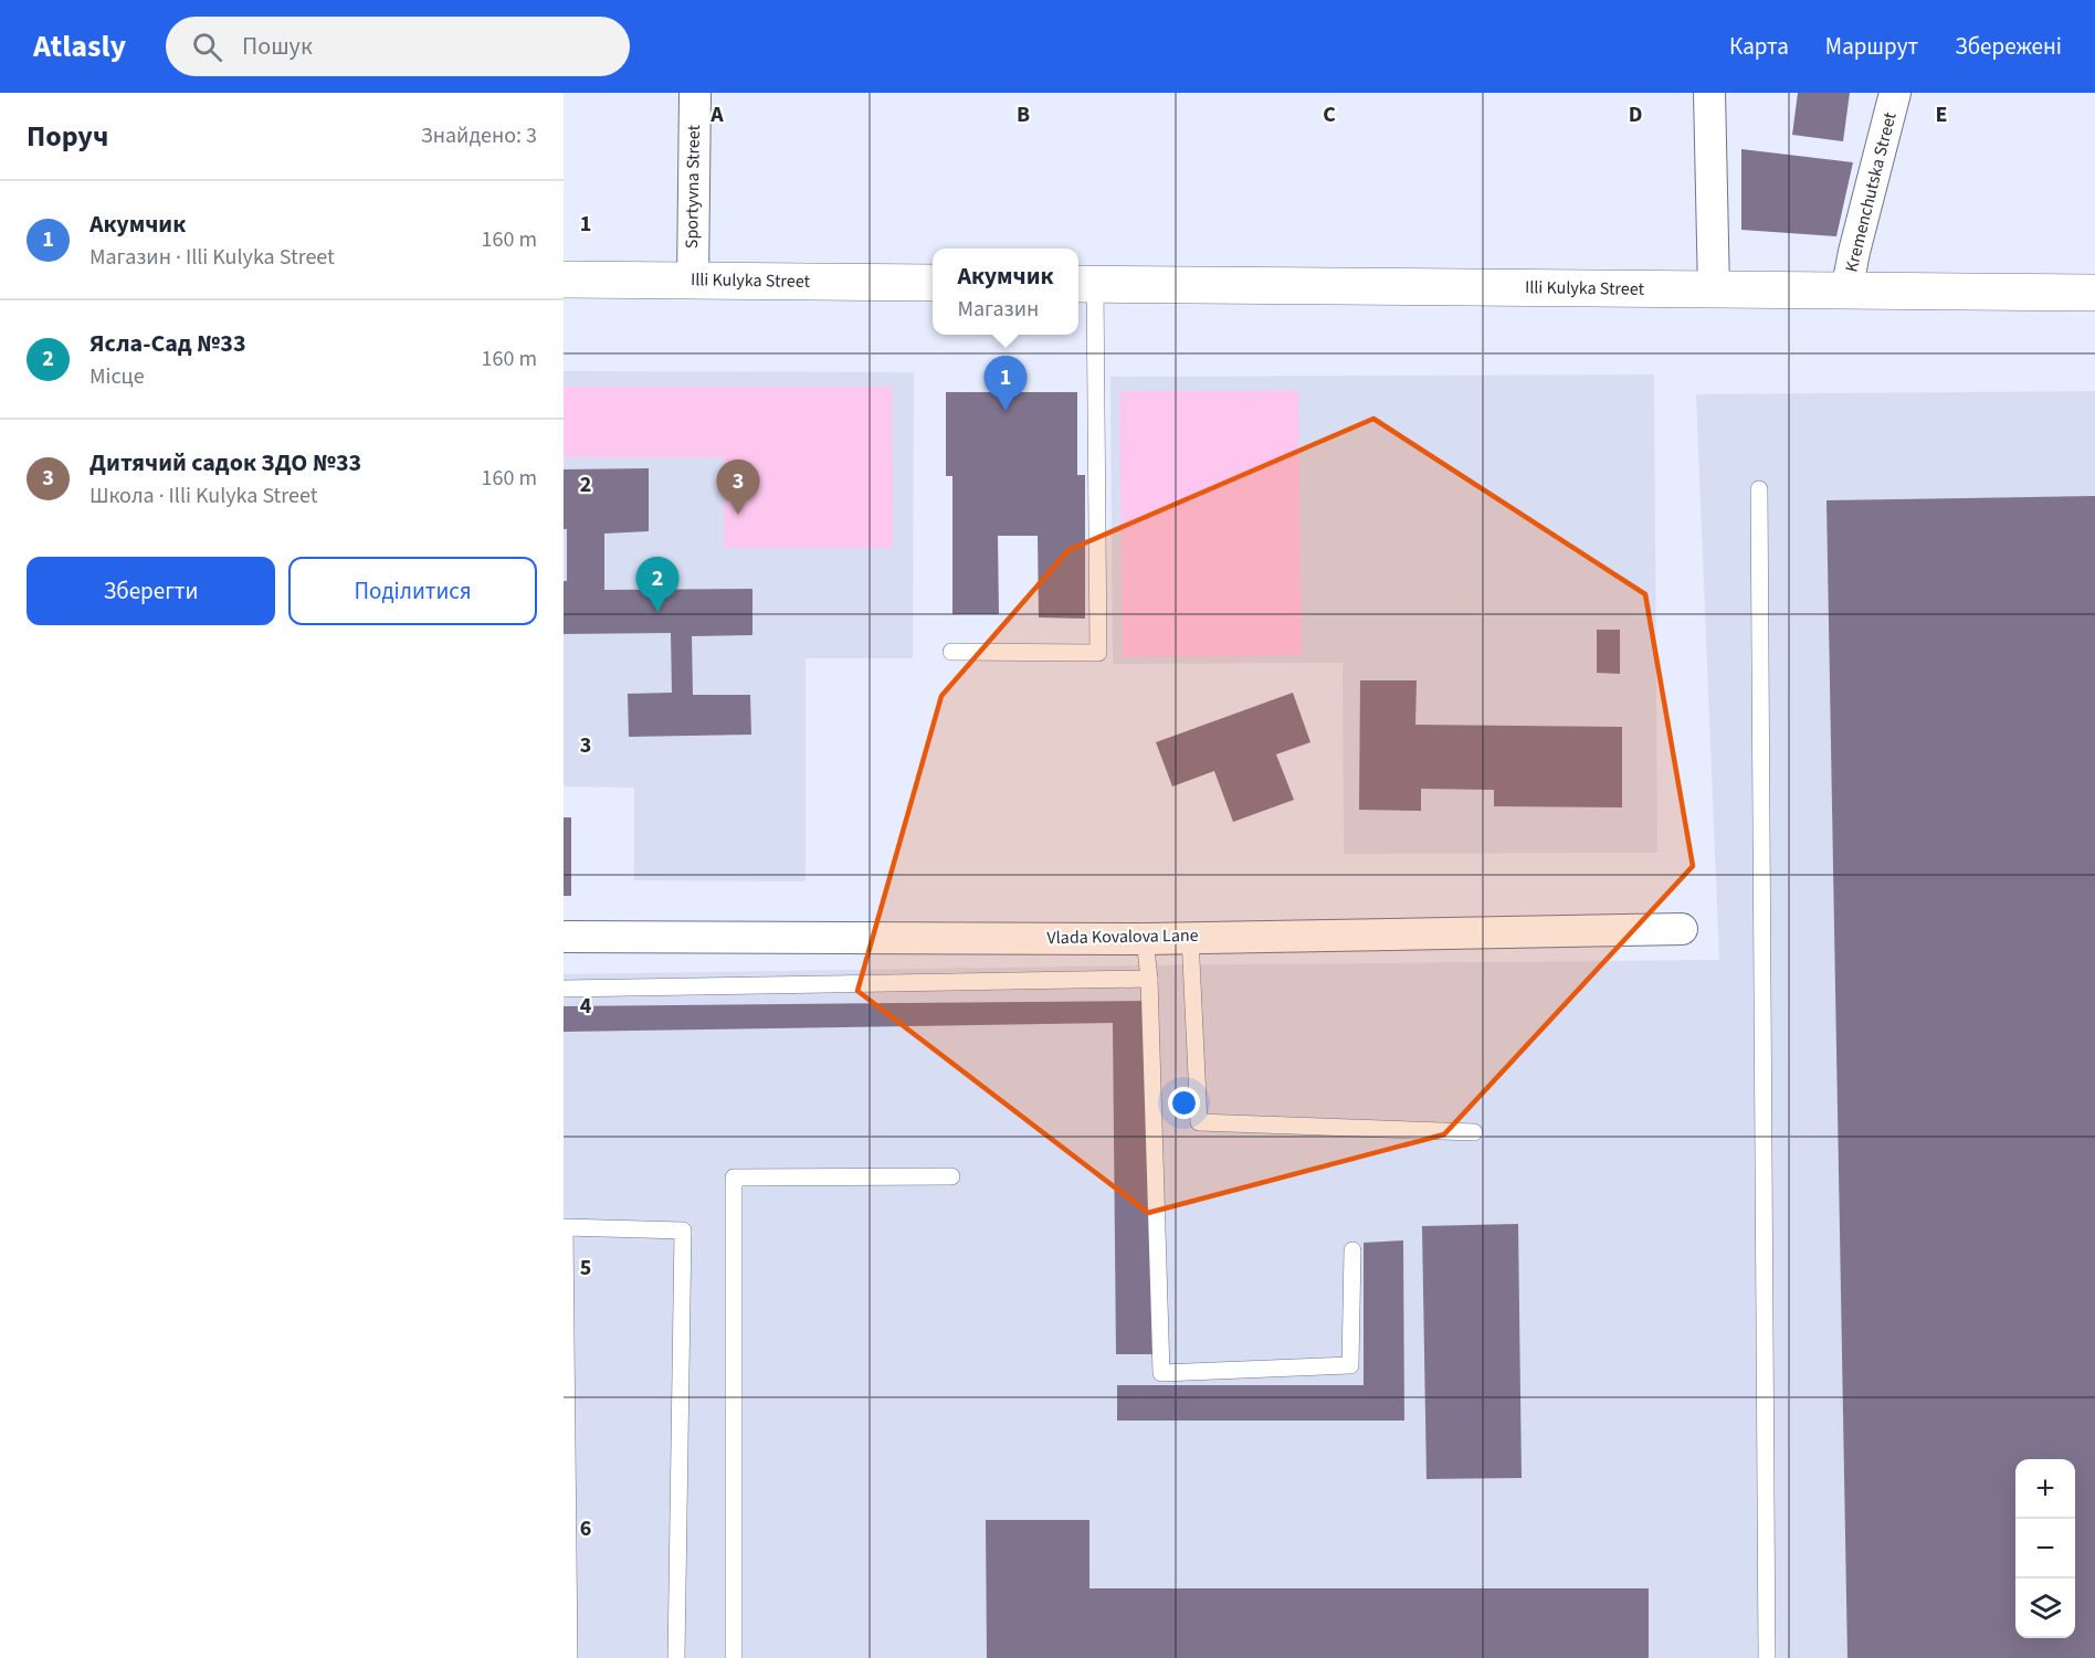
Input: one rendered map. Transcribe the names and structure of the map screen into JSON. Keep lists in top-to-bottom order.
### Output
{
  "streets": {
    "street": [
      "Sportyvna Street",
      "Kremenchutska Street",
      "Illi Kulyka Street",
      "Vlada Kovalova Lane"
    ]
  },
  "crossings": [
    ["Sportyvna Street", "Illi Kulyka Street"],
    ["Kremenchutska Street", "Illi Kulyka Street"]
  ],
  "page": {
    "header": "Atlasly",
    "search": "Пошук",
    "nav": ["Карта", "Маршрут", "Збережені"],
    "heading": ["Поруч", "Знайдено: 3"],
    "list": [
      {
        "mark": "1",
        "name": "Акумчик",
        "note": "Магазин · Illi Kulyka Street",
        "value": "160 m"
      },
      {
        "mark": "2",
        "name": "Ясла-Сад №33",
        "note": "Місце",
        "value": "160 m"
      },
      {
        "mark": "3",
        "name": "Дитячий садок ЗДО №33",
        "note": "Школа · Illi Kulyka Street",
        "value": "160 m"
      }
    ],
    "popup": ["Акумчик", "Магазин"],
    "pins": ["1", "3", "2"],
    "buttons": ["Зберегти", "Поділитися"],
    "map_buttons": ["+", "−"]
  },
  "grid": {
    "columns": [
      "A",
      "B",
      "C",
      "D",
      "E"
    ],
    "rows": [
      "1",
      "2",
      "3",
      "4",
      "5",
      "6"
    ]
  }
}
